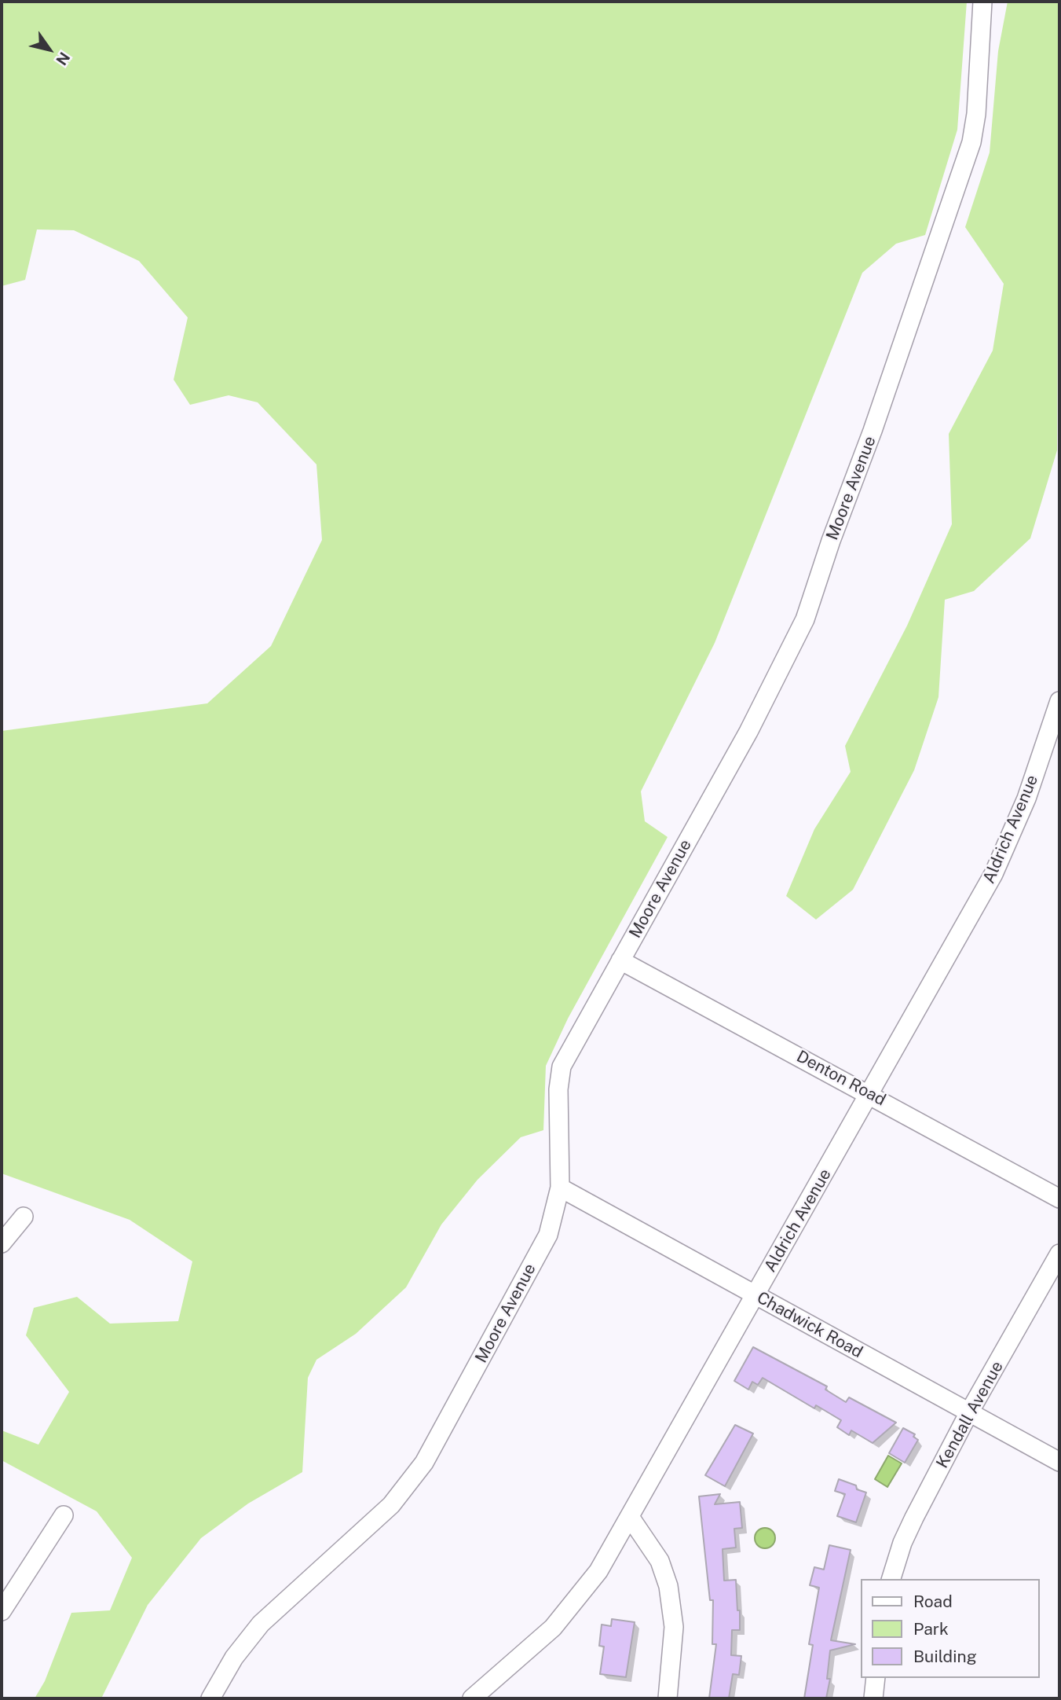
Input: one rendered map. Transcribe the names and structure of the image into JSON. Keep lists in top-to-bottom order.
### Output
{
  "streets": {
    "street": [
      "Moore Avenue",
      "Aldrich Avenue",
      "Denton Road",
      "Chadwick Road",
      "Kendall Avenue"
    ]
  },
  "crossings": [
    ["Moore Avenue", "Denton Road"],
    ["Moore Avenue", "Chadwick Road"],
    ["Aldrich Avenue", "Denton Road"],
    ["Aldrich Avenue", "Chadwick Road"],
    ["Chadwick Road", "Kendall Avenue"]
  ],
  "legend": ["Road", "Park", "Building"],
  "north": "bottom right"
}
